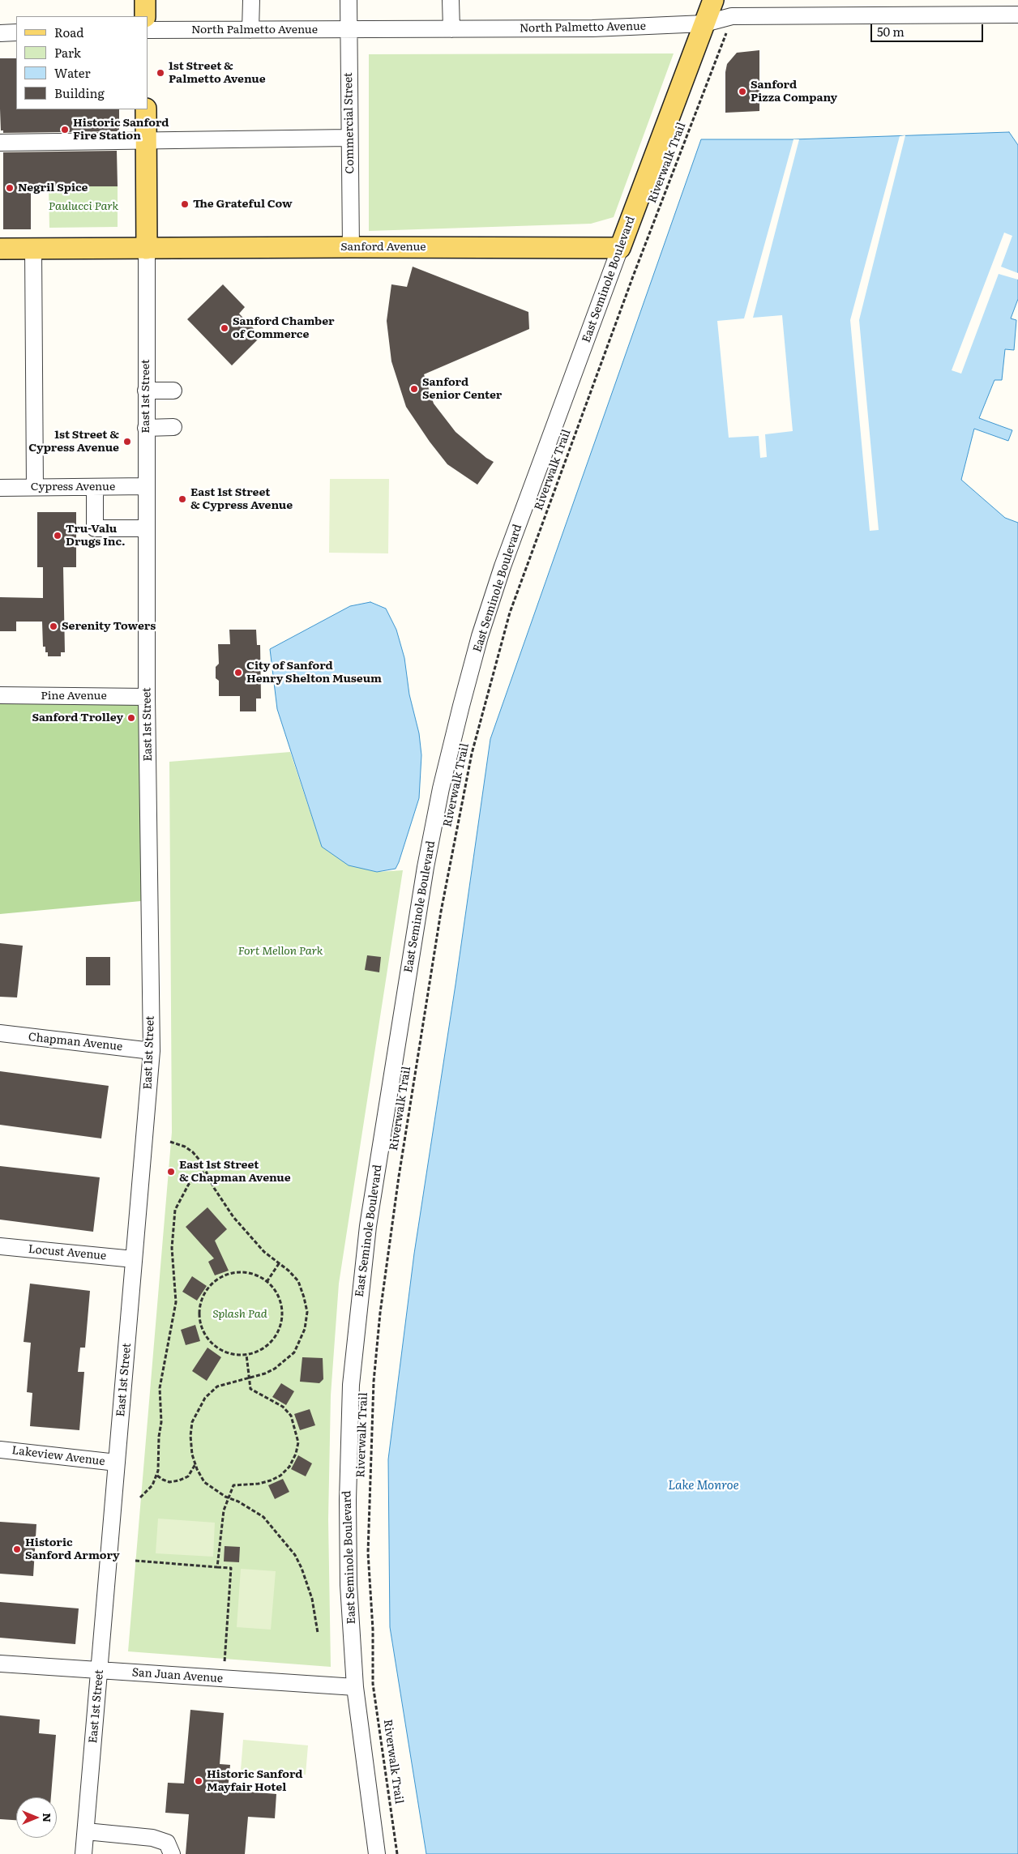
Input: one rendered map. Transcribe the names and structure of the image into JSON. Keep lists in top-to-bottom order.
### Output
{
  "streets": {
    "main road": ["Sanford Avenue", "East Seminole Boulevard"],
    "street": [
      "North Palmetto Avenue",
      "Commercial Street",
      "East 1st Street",
      "Cypress Avenue",
      "Pine Avenue",
      "Chapman Avenue",
      "Locust Avenue",
      "Lakeview Avenue",
      "San Juan Avenue"
    ],
    "path": ["Riverwalk Trail"]
  },
  "crossings": [
    ["North Palmetto Avenue", "Commercial Street"],
    ["North Palmetto Avenue", "Riverwalk Trail"],
    ["North Palmetto Avenue", "East Seminole Boulevard"],
    ["Commercial Street", "Sanford Avenue"],
    ["Sanford Avenue", "East Seminole Boulevard"],
    ["Sanford Avenue", "East 1st Street"],
    ["East Seminole Boulevard", "San Juan Avenue"],
    ["East 1st Street", "Cypress Avenue"],
    ["East 1st Street", "Pine Avenue"],
    ["East 1st Street", "Chapman Avenue"],
    ["East 1st Street", "Locust Avenue"],
    ["East 1st Street", "Lakeview Avenue"],
    ["East 1st Street", "San Juan Avenue"]
  ],
  "water": ["Lake Monroe"],
  "parks": ["Paulucci Park", "Fort Mellon Park", "Splash Pad"],
  "places": [
    "1st Street & Palmetto Avenue",
    "Sanford Pizza Company",
    "Historic Sanford Fire Station",
    "Negril Spice",
    "The Grateful Cow",
    "Sanford Chamber of Commerce",
    "Sanford Senior Center",
    "1st Street & Cypress Avenue",
    "East 1st Street & Cypress Avenue",
    "Tru-Valu Drugs Inc.",
    "Serenity Towers",
    "City of Sanford Henry Shelton Museum",
    "Sanford Trolley",
    "East 1st Street & Chapman Avenue",
    "Historic Sanford Armory",
    "Historic Sanford Mayfair Hotel"
  ],
  "legend": [
    "Road",
    "Park",
    "Water",
    "Building"
  ],
  "scale_bar": "50 m",
  "north": "right"
}
